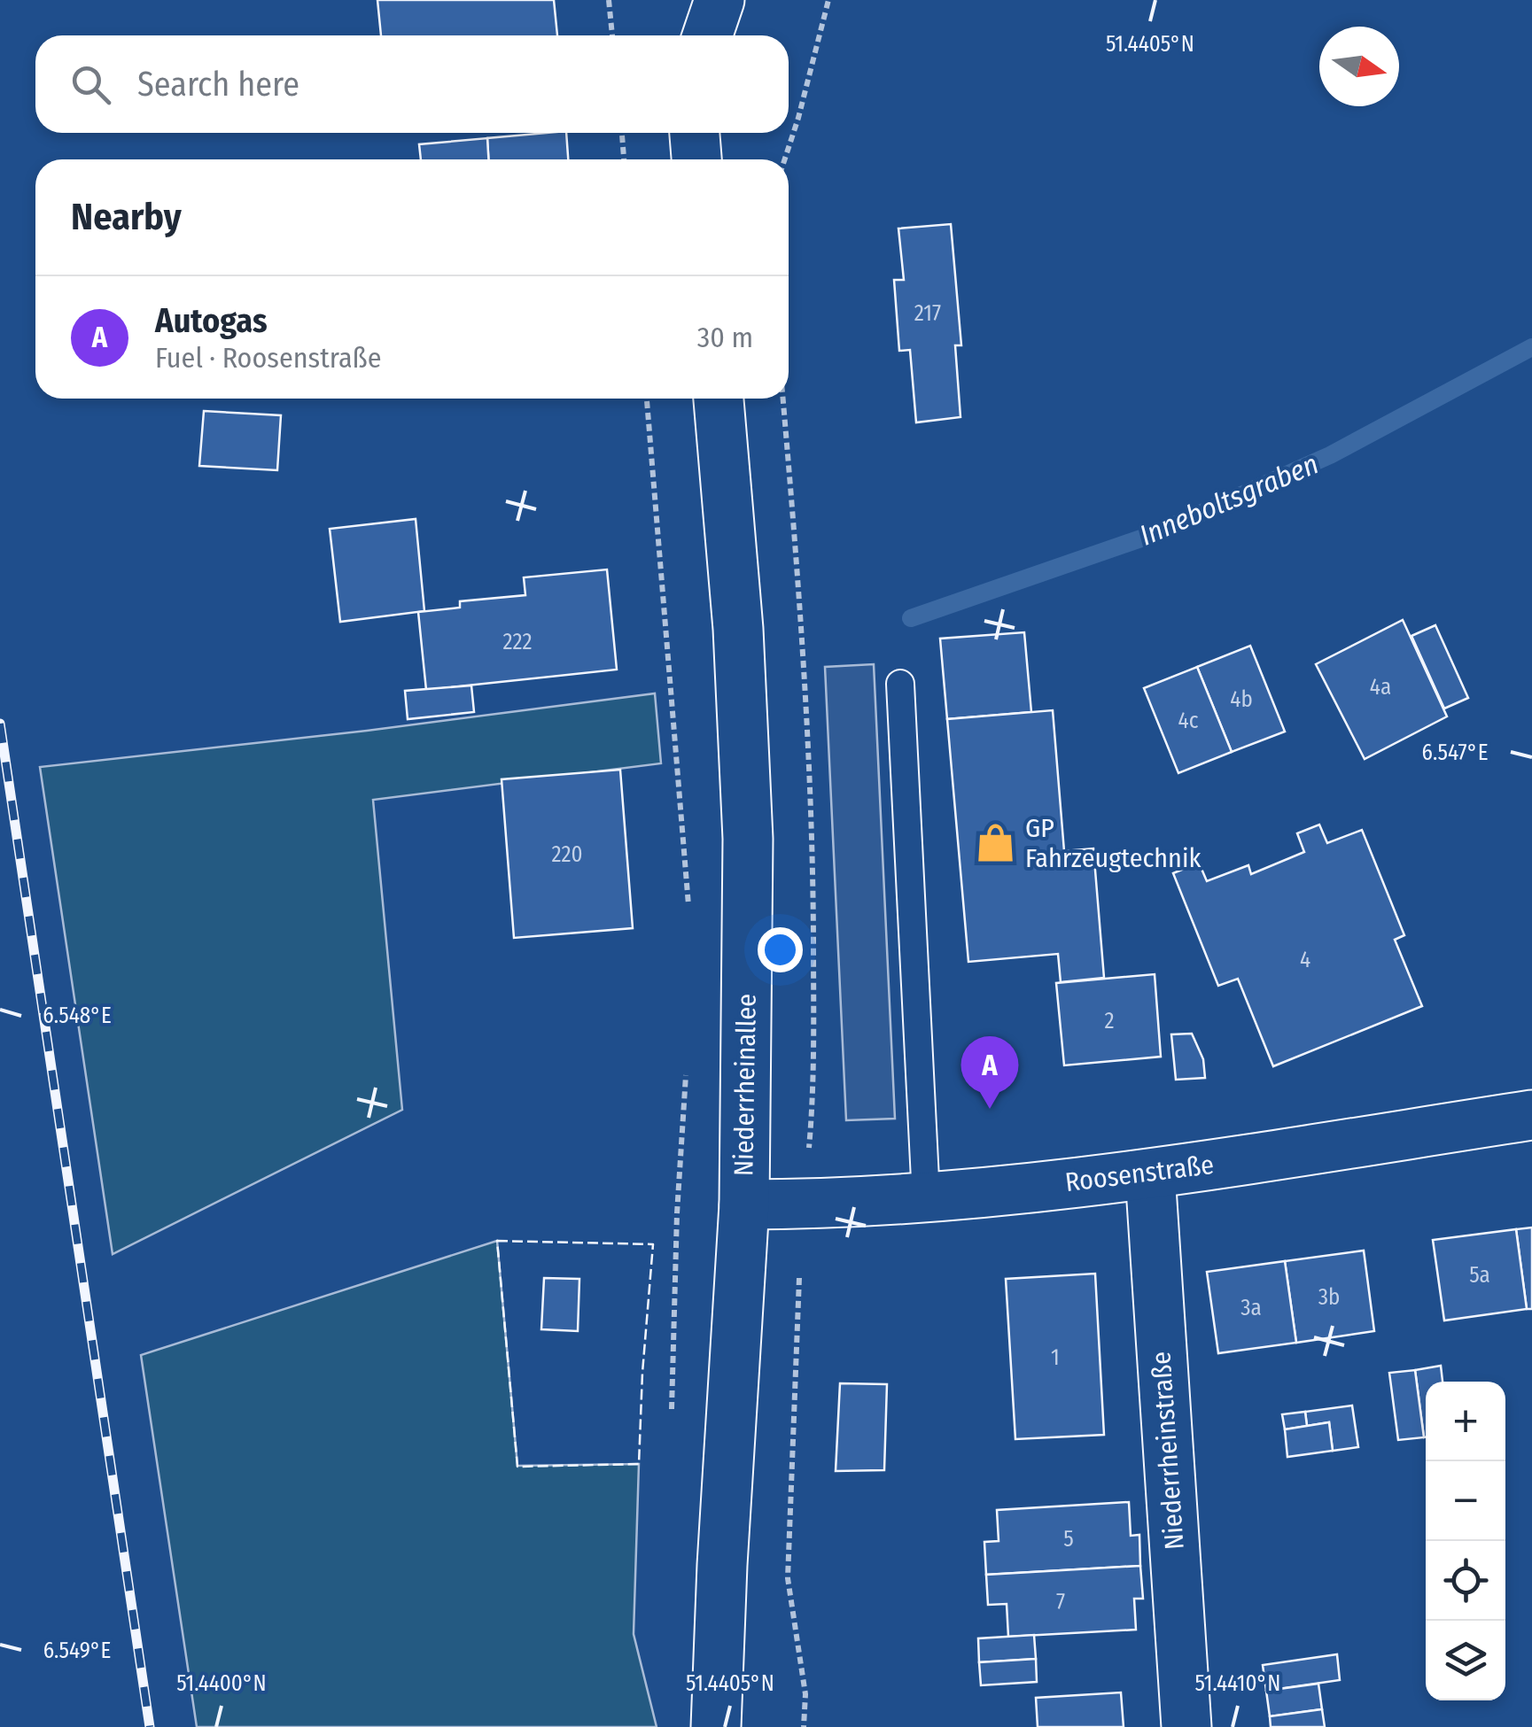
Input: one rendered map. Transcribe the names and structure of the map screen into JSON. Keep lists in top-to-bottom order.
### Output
{
  "streets": {
    "main road": ["Niederrheinallee", "Roosenstraße", "Niederrheinstraße"]
  },
  "crossings": [
    ["Niederrheinallee", "Roosenstraße"],
    ["Roosenstraße", "Niederrheinstraße"]
  ],
  "water": ["Inneboltsgraben"],
  "places": {
    "shop": ["GP Fahrzeugtechnik"]
  },
  "house_numbers": [
    "217",
    "222",
    "4a",
    "4b",
    "4c",
    "220",
    "4",
    "2",
    "5a",
    "3b",
    "3a",
    "1",
    "5",
    "7"
  ],
  "north": "right",
  "page": {
    "search": "Search here",
    "heading": "Nearby",
    "list": [
      {
        "mark": "A",
        "name": "Autogas",
        "note": "Fuel · Roosenstraße",
        "value": "30 m"
      }
    ],
    "pins": "A",
    "map_buttons": ["+", "−"]
  },
  "coordinates": [
    "51.4405°N",
    "6.547°E",
    "6.548°E",
    "6.549°E",
    "51.4400°N",
    "51.4410°N"
  ]
}
